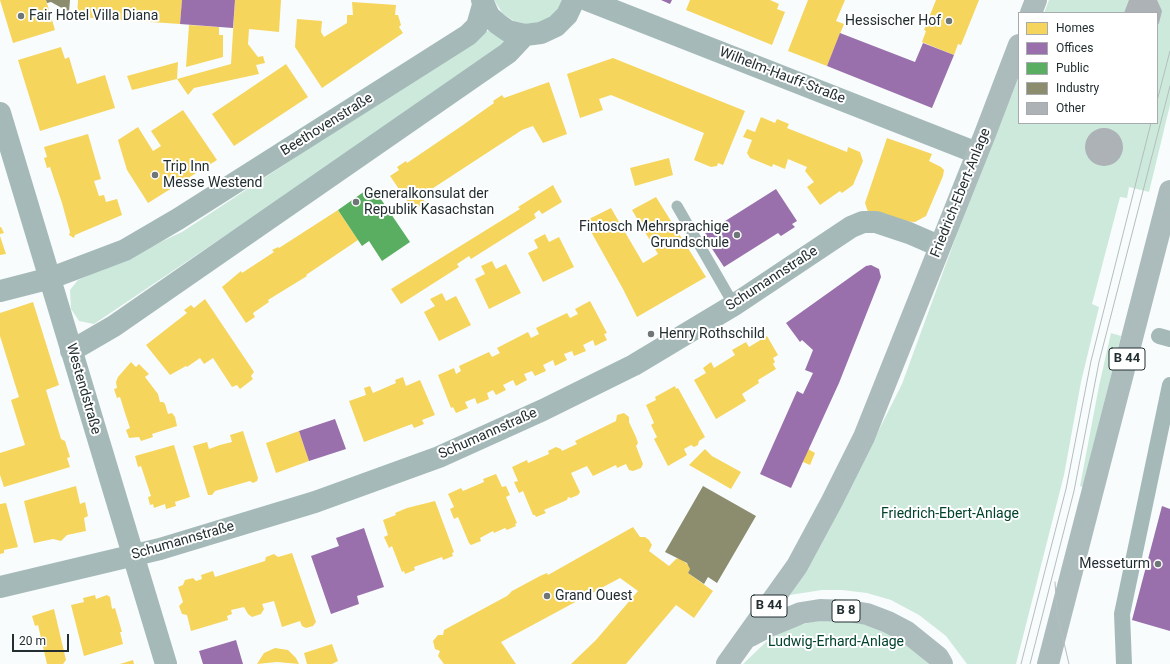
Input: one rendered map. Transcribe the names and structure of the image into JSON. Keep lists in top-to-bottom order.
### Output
{
  "streets": {
    "main road": ["Friedrich-Ebert-Anlage", "B 44", "B 8"],
    "street": [
      "Wilhelm-Hauff-Straße",
      "Beethovenstraße",
      "Schumannstraße",
      "Westendstraße"
    ]
  },
  "crossings": [
    ["Wilhelm-Hauff-Straße", "Friedrich-Ebert-Anlage"],
    ["Beethovenstraße", "Westendstraße"],
    ["Friedrich-Ebert-Anlage", "Schumannstraße"],
    ["Friedrich-Ebert-Anlage", "B 8"],
    ["Schumannstraße", "Westendstraße"]
  ],
  "parks": ["Friedrich-Ebert-Anlage", "Ludwig-Erhard-Anlage"],
  "places": [
    "Fair Hotel Villa Diana",
    "Hessischer Hof",
    "Trip Inn Messe Westend",
    "Generalkonsulat der Republik Kasachstan",
    "Fintosch Mehrsprachige Grundschule",
    "Henry Rothschild",
    "Messeturm",
    "Grand Ouest"
  ],
  "legend": [
    "Homes",
    "Offices",
    "Public",
    "Industry",
    "Other"
  ],
  "scale_bar": "20 m"
}
